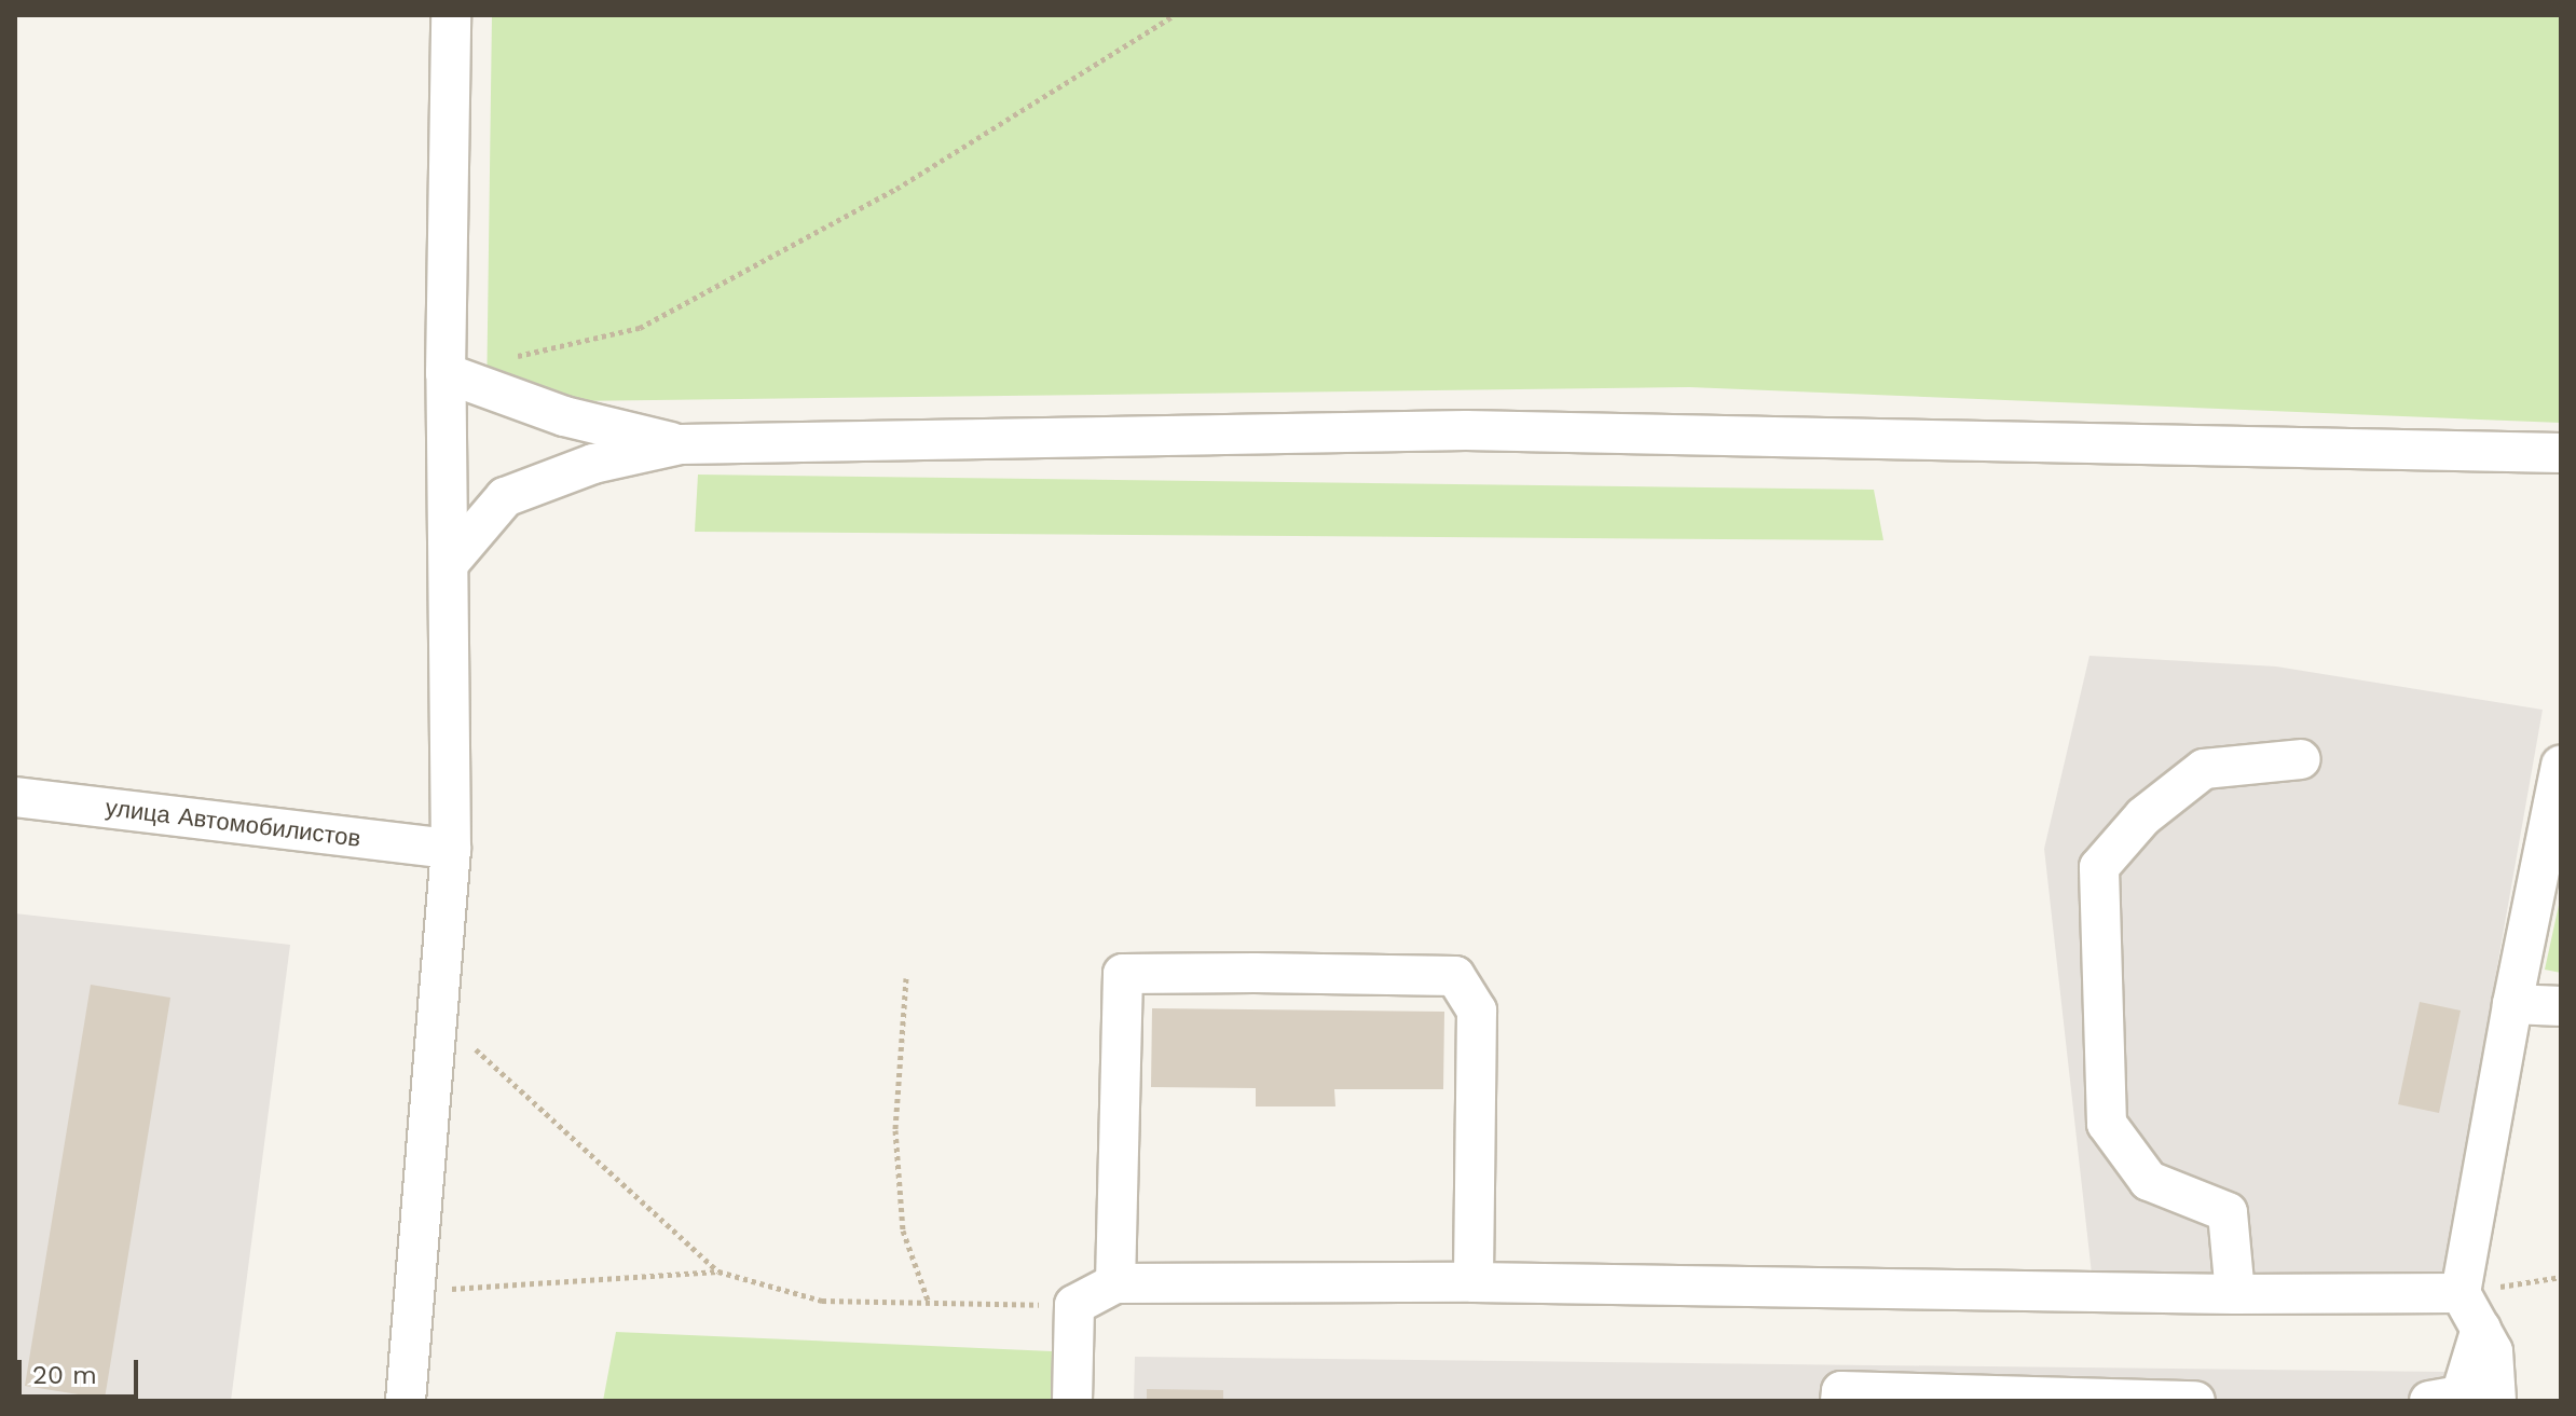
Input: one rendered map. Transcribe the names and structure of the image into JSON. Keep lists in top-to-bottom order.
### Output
{
  "streets": {
    "street": ["улица Автомобилистов"]
  },
  "scale_bar": "20 m"
}
